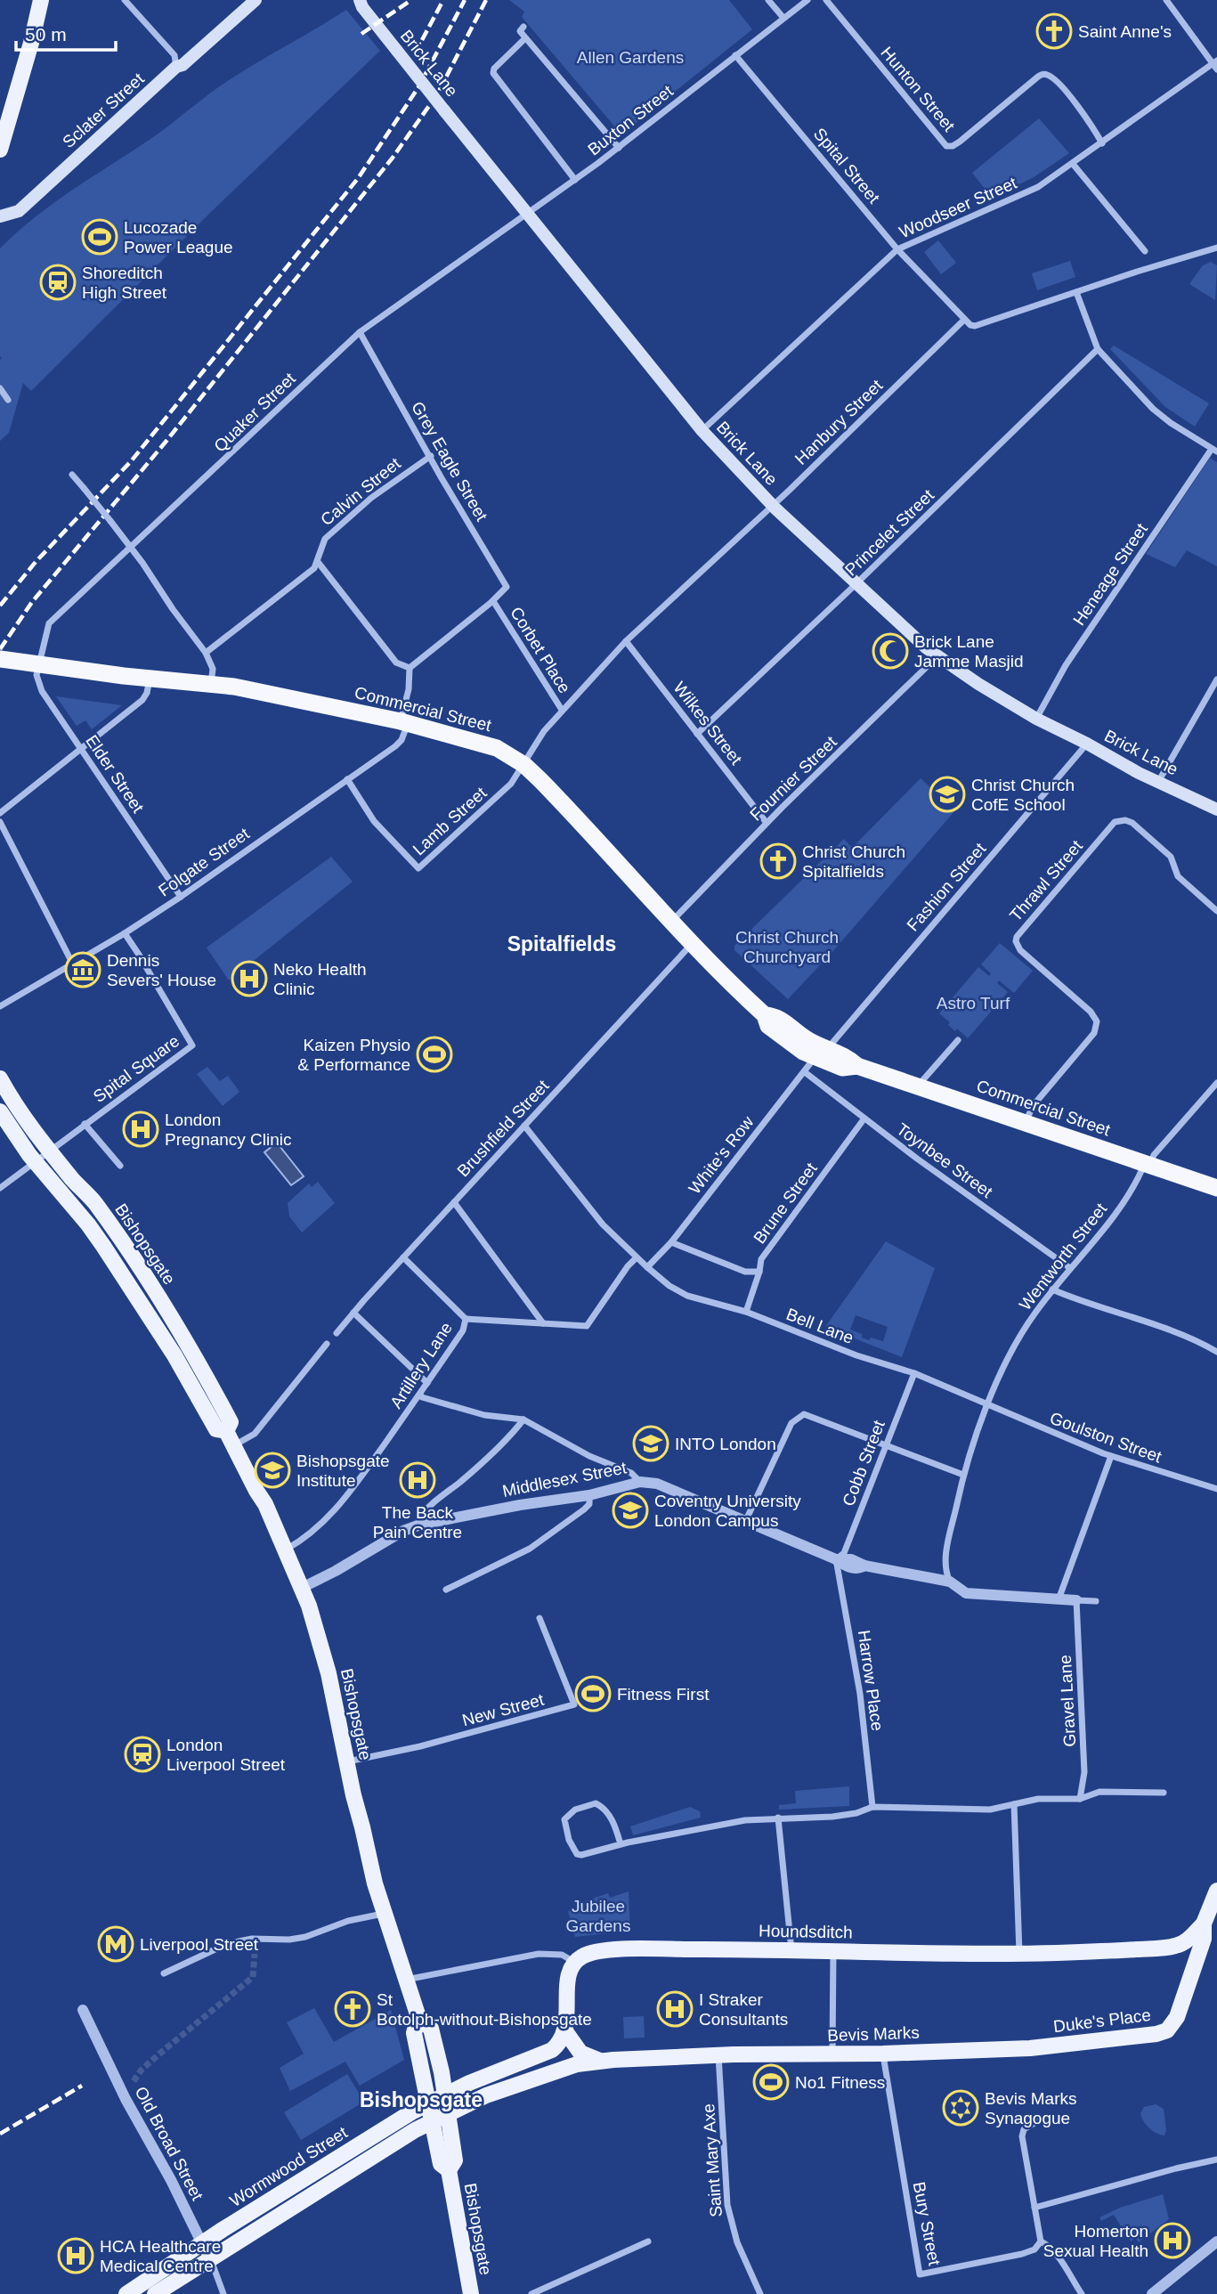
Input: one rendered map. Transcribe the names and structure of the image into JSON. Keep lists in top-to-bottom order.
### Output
{
  "streets": {
    "highway": ["Commercial Street"],
    "main road": [
      "Brick Lane",
      "Sclater Street",
      "Bishopsgate",
      "Houndsditch",
      "Duke's Place",
      "Bevis Marks",
      "Wormwood Street"
    ],
    "street": [
      "Hunton Street",
      "Buxton Street",
      "Spital Street",
      "Woodseer Street",
      "Quaker Street",
      "Hanbury Street",
      "Grey Eagle Street",
      "Calvin Street",
      "Princelet Street",
      "Heneage Street",
      "Corbet Place",
      "Wilkes Street",
      "Elder Street",
      "Fournier Street",
      "Lamb Street",
      "Folgate Street",
      "Thrawl Street",
      "Fashion Street",
      "Spital Square",
      "Brushfield Street",
      "White's Row",
      "Toynbee Street",
      "Brune Street",
      "Wentworth Street",
      "Bell Lane",
      "Artillery Lane",
      "Goulston Street",
      "Cobb Street",
      "Middlesex Street",
      "Harrow Place",
      "Gravel Lane",
      "New Street",
      "Old Broad Street",
      "Saint Mary Axe",
      "Bury Street"
    ]
  },
  "crossings": [
    ["Brick Lane", "Buxton Street"],
    ["Brick Lane", "Woodseer Street"],
    ["Brick Lane", "Quaker Street"],
    ["Brick Lane", "Hanbury Street"],
    ["Brick Lane", "Princelet Street"],
    ["Brick Lane", "Heneage Street"],
    ["Brick Lane", "Fournier Street"],
    ["Brick Lane", "Fashion Street"],
    ["Hunton Street", "Woodseer Street"],
    ["Buxton Street", "Spital Street"],
    ["Buxton Street", "Quaker Street"],
    ["Spital Street", "Woodseer Street"],
    ["Spital Street", "Hanbury Street"],
    ["Quaker Street", "Grey Eagle Street"],
    ["Quaker Street", "Commercial Street"],
    ["Quaker Street", "Elder Street"],
    ["Hanbury Street", "Corbet Place"],
    ["Hanbury Street", "Commercial Street"],
    ["Hanbury Street", "Wilkes Street"],
    ["Hanbury Street", "Lamb Street"],
    ["Grey Eagle Street", "Calvin Street"],
    ["Grey Eagle Street", "Corbet Place"],
    ["Princelet Street", "Wilkes Street"],
    ["Corbet Place", "Folgate Street"],
    ["Commercial Street", "Elder Street"],
    ["Commercial Street", "Fournier Street"],
    ["Commercial Street", "Lamb Street"],
    ["Commercial Street", "Folgate Street"],
    ["Commercial Street", "Thrawl Street"],
    ["Commercial Street", "Fashion Street"],
    ["Commercial Street", "Brushfield Street"],
    ["Commercial Street", "White's Row"],
    ["Commercial Street", "Wentworth Street"],
    ["Wilkes Street", "Fournier Street"],
    ["Elder Street", "Folgate Street"],
    ["Lamb Street", "Folgate Street"],
    ["Folgate Street", "Spital Square"],
    ["Fashion Street", "White's Row"],
    ["Spital Square", "Bishopsgate"],
    ["Brushfield Street", "Bell Lane"],
    ["White's Row", "Toynbee Street"],
    ["White's Row", "Bell Lane"],
    ["Toynbee Street", "Brune Street"],
    ["Toynbee Street", "Wentworth Street"],
    ["Brune Street", "Bell Lane"],
    ["Bishopsgate", "Artillery Lane"],
    ["Bishopsgate", "Middlesex Street"],
    ["Bishopsgate", "New Street"],
    ["Bishopsgate", "Houndsditch"],
    ["Bishopsgate", "Bevis Marks"],
    ["Bishopsgate", "Wormwood Street"],
    ["Wentworth Street", "Bell Lane"],
    ["Wentworth Street", "Goulston Street"],
    ["Wentworth Street", "Middlesex Street"],
    ["Bell Lane", "Artillery Lane"],
    ["Bell Lane", "Goulston Street"],
    ["Bell Lane", "Cobb Street"],
    ["Cobb Street", "Middlesex Street"],
    ["Cobb Street", "Harrow Place"],
    ["Middlesex Street", "Harrow Place"],
    ["Middlesex Street", "Gravel Lane"],
    ["Houndsditch", "Duke's Place"],
    ["Duke's Place", "Bevis Marks"],
    ["Bevis Marks", "Saint Mary Axe"],
    ["Bevis Marks", "Bury Street"],
    ["Old Broad Street", "Wormwood Street"]
  ],
  "districts": ["Spitalfields", "Bishopsgate"],
  "parks": [
    "Allen Gardens",
    "Christ Church Churchyard",
    "Astro Turf",
    "Jubilee Gardens"
  ],
  "places": {
    "church": ["Saint Anne's", "Christ Church Spitalfields", "St Botolph-without-Bishopsgate"],
    "sports": [
      "Lucozade Power League",
      "Kaizen Physio & Performance",
      "Fitness First",
      "No1 Fitness"
    ],
    "station": ["Shoreditch High Street", "London Liverpool Street"],
    "mosque": ["Brick Lane Jamme Masjid"],
    "school or university": [
      "Christ Church CofE School",
      "INTO London",
      "Bishopsgate Institute",
      "Coventry University London Campus"
    ],
    "museum": ["Dennis Severs' House"],
    "hospital": [
      "Neko Health Clinic",
      "London Pregnancy Clinic",
      "The Back Pain Centre",
      "I Straker Consultants",
      "Homerton Sexual Health",
      "HCA Healthcare Medical Centre"
    ],
    "metro station": ["Liverpool Street"],
    "synagogue": ["Bevis Marks Synagogue"]
  },
  "scale_bar": "50 m"
}
